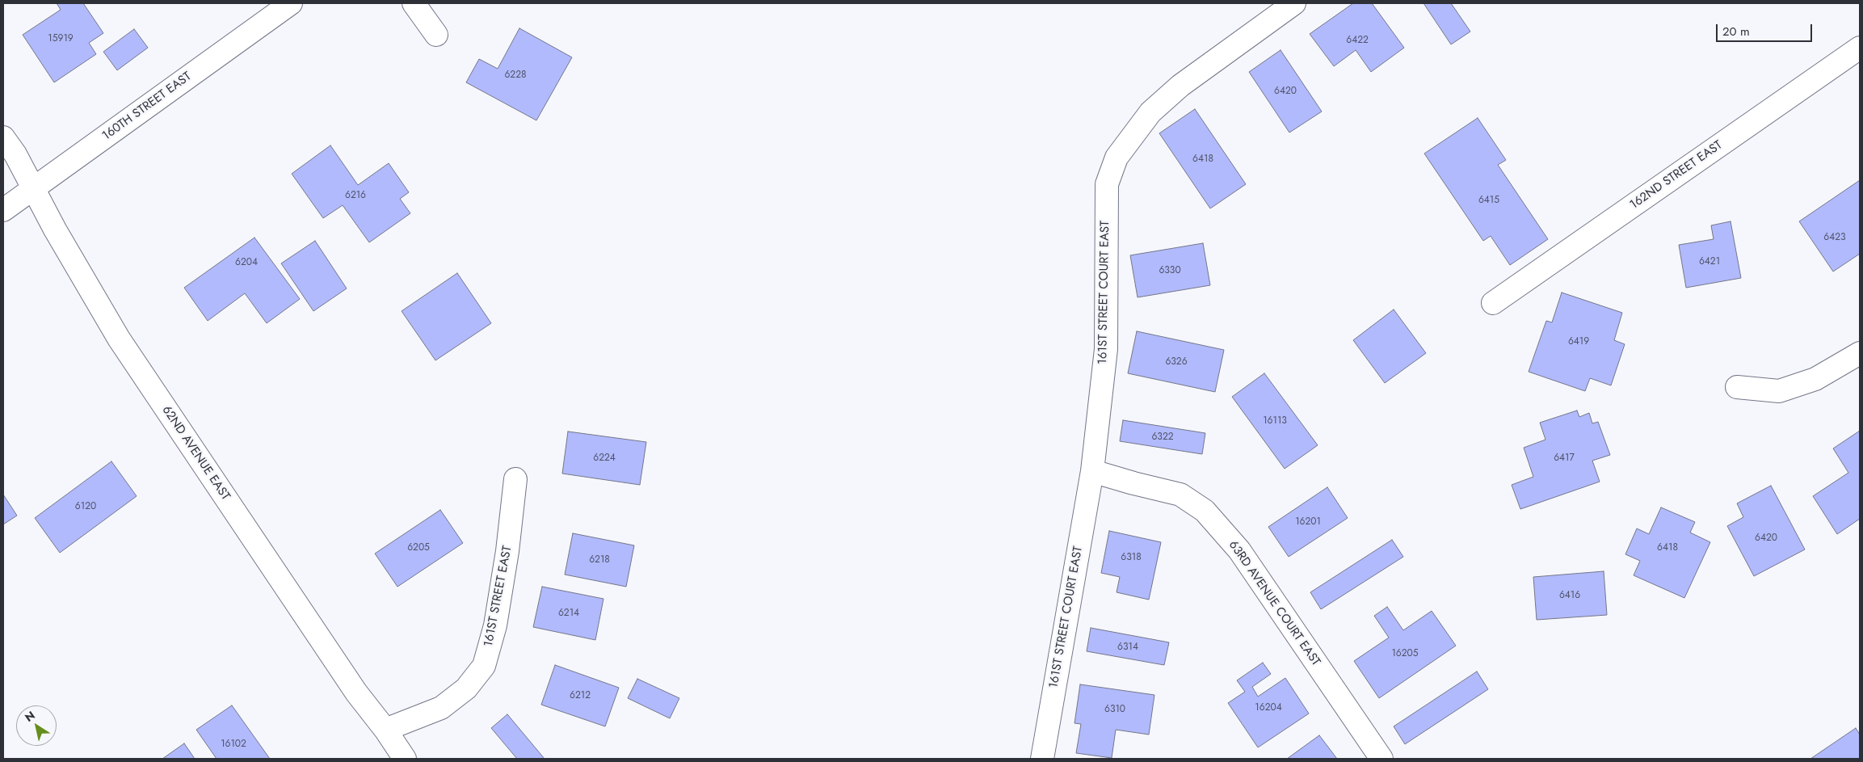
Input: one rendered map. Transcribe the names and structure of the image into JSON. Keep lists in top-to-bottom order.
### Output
{
  "streets": {
    "street": [
      "160TH STREET EAST",
      "162ND STREET EAST",
      "161ST STREET COURT EAST",
      "62ND AVENUE EAST",
      "161ST STREET EAST",
      "63RD AVENUE COURT EAST"
    ]
  },
  "crossings": [
    ["160TH STREET EAST", "62ND AVENUE EAST"],
    ["161ST STREET COURT EAST", "63RD AVENUE COURT EAST"],
    ["62ND AVENUE EAST", "161ST STREET EAST"]
  ],
  "house_numbers": [
    "15919",
    "6422",
    "6228",
    "6420",
    "6418",
    "6216",
    "6415",
    "6423",
    "6421",
    "6204",
    "6330",
    "6419",
    "6326",
    "16113",
    "6322",
    "6224",
    "6417",
    "6120",
    "16201",
    "6420",
    "6205",
    "6418",
    "6318",
    "6218",
    "6416",
    "6214",
    "6314",
    "16205",
    "6212",
    "16204",
    "6310",
    "16102"
  ],
  "scale_bar": "20 m",
  "north": "top left"
}
